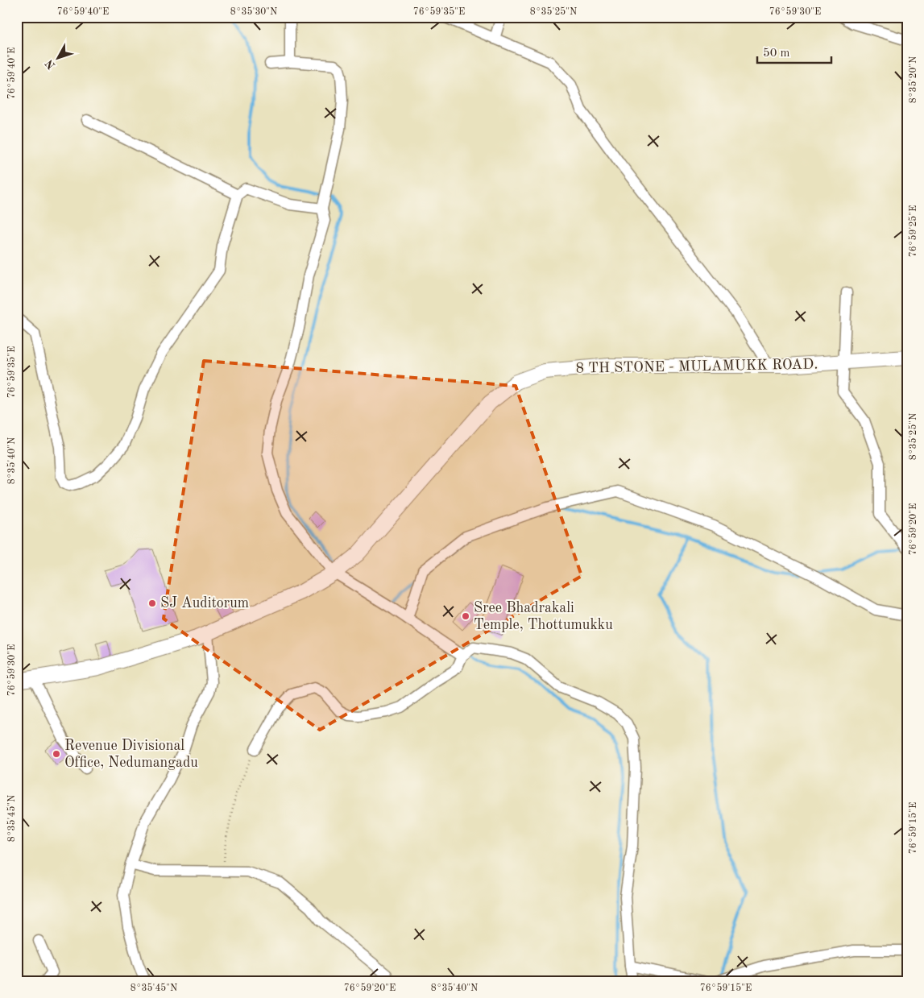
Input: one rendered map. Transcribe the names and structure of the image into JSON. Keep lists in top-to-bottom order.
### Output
{
  "streets": {
    "main road": ["8 TH STONE - MULAMUKK ROAD."]
  },
  "places": ["SJ Auditorum", "Sree Bhadrakali Temple, Thottumukku", "Revenue Divisional Office, Nedumangadu"],
  "scale_bar": "50 m",
  "north": "bottom left",
  "coordinates": [
    "76°59'40\"E",
    "8°35'30\"N",
    "76°59'35\"E",
    "8°35'25\"N",
    "76°59'30\"E",
    "8°35'20\"N",
    "76°59'25\"E",
    "8°35'40\"N",
    "76°59'20\"E",
    "8°35'45\"N",
    "76°59'15\"E"
  ]
}
